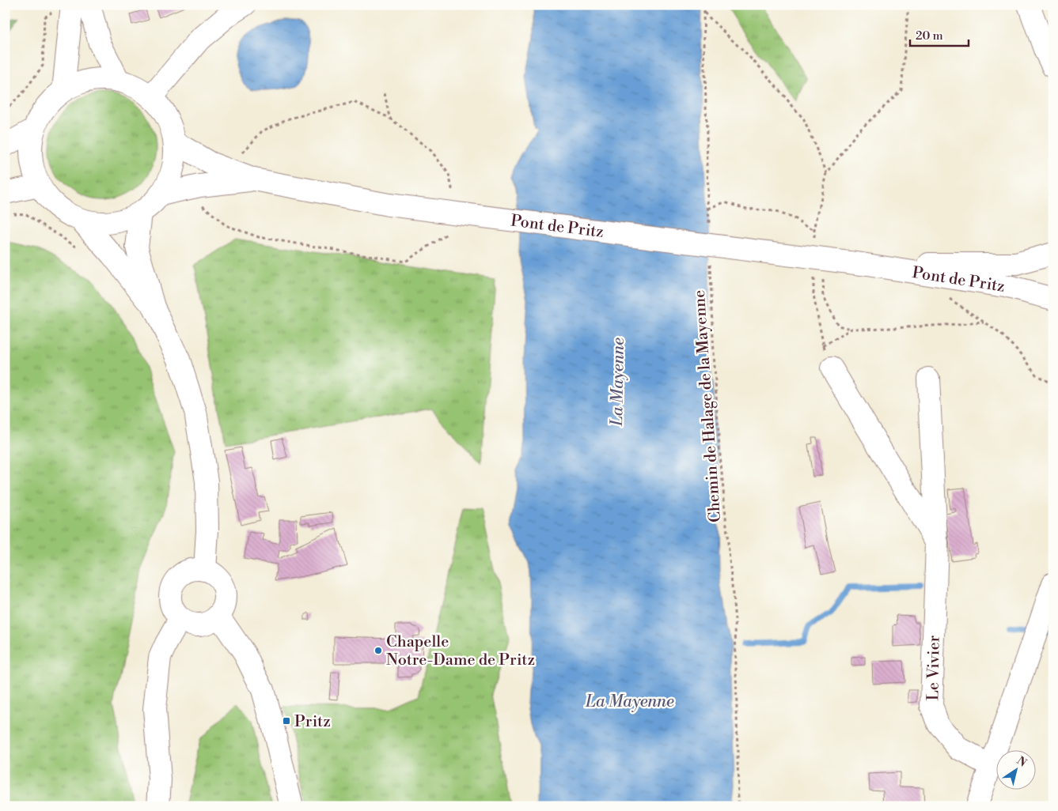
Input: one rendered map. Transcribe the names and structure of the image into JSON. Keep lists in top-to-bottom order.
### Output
{
  "streets": {
    "main road": ["Pont de Pritz", "Le Vivier"],
    "path": ["Chemin de Halage de la Mayenne"]
  },
  "water": ["La Mayenne"],
  "places": {
    "other": ["Chapelle Notre-Dame de Pritz"],
    "transit": ["Pritz"]
  },
  "scale_bar": "20 m",
  "north": "top right"
}
